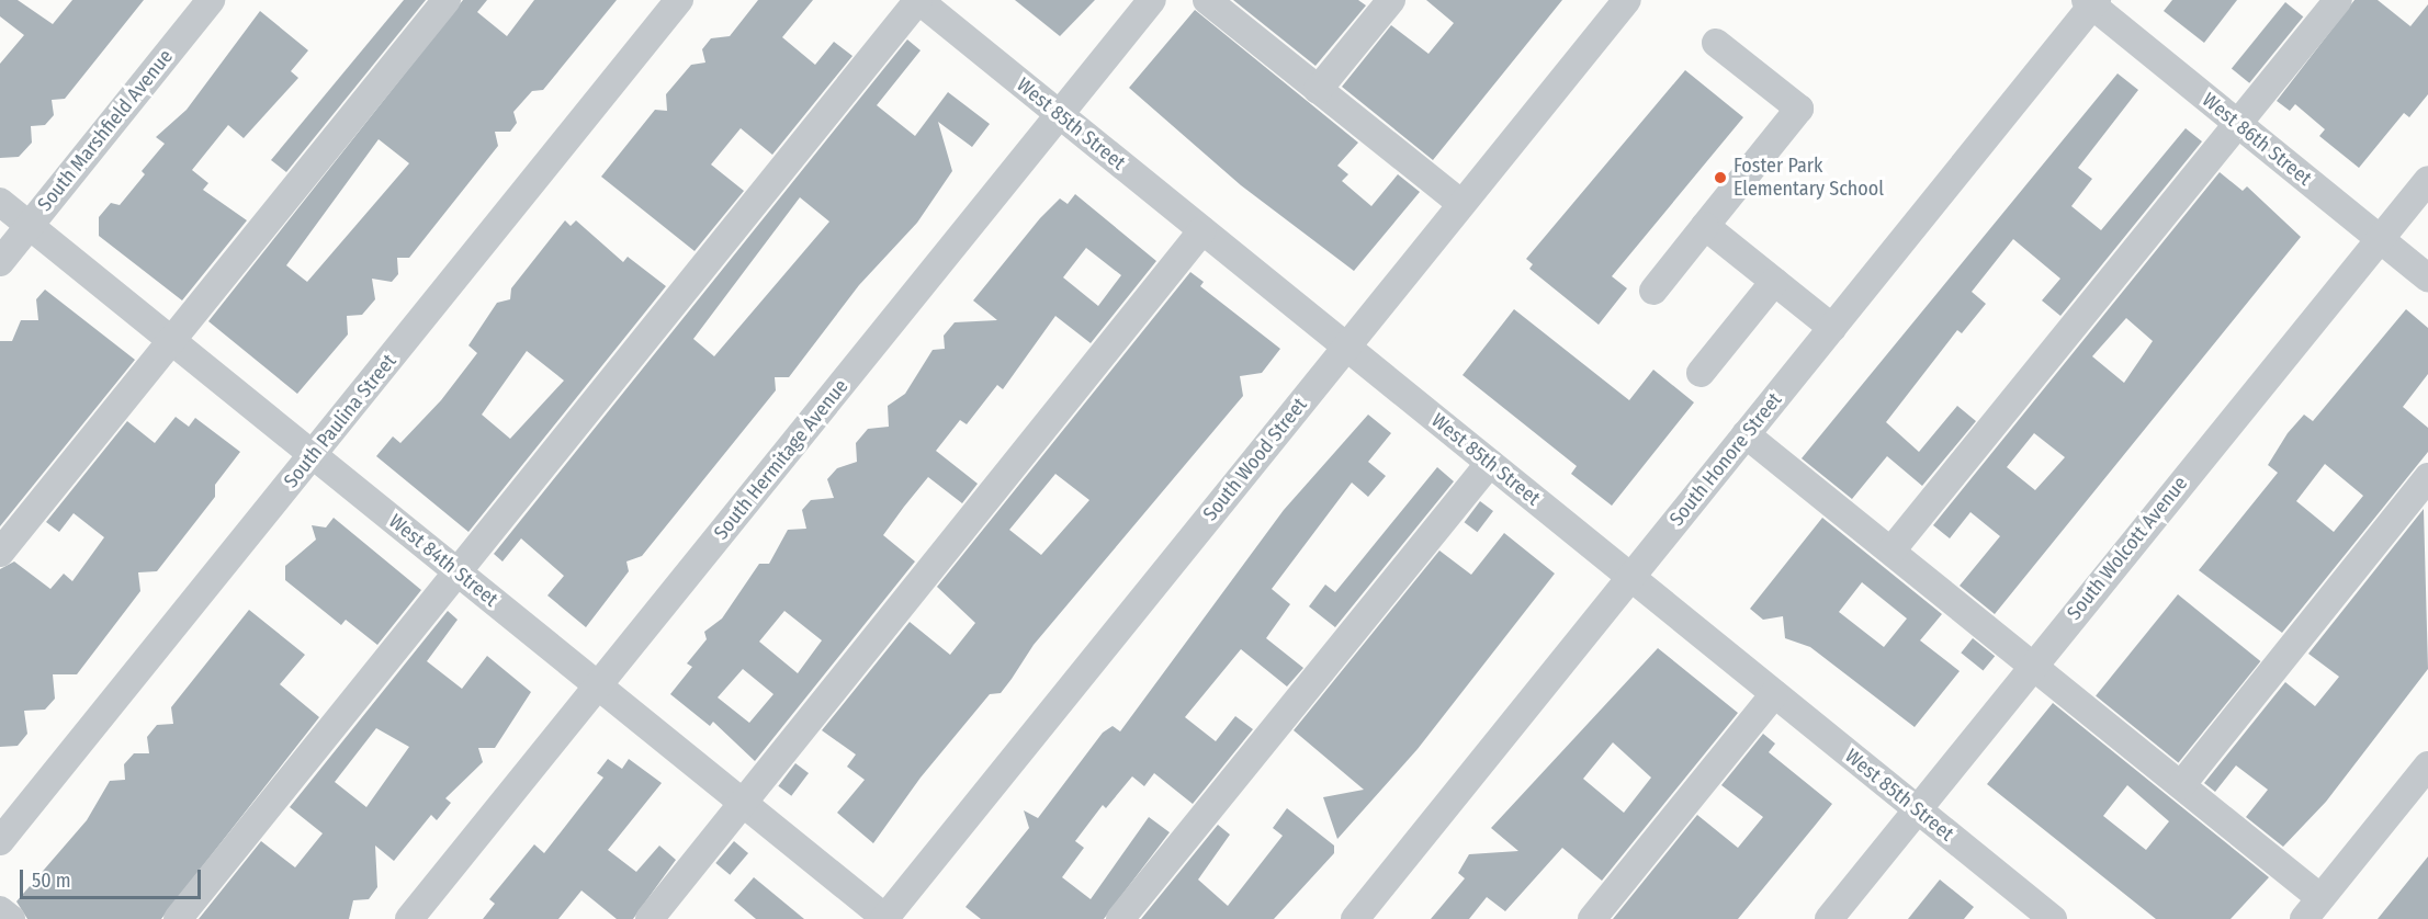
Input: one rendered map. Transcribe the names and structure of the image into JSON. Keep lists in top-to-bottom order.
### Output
{
  "streets": {
    "street": [
      "West 85th Street",
      "South Marshfield Avenue",
      "West 86th Street",
      "South Paulina Street",
      "South Hermitage Avenue",
      "South Wood Street",
      "South Honore Street",
      "South Wolcott Avenue",
      "West 84th Street"
    ]
  },
  "crossings": [
    ["West 85th Street", "South Hermitage Avenue"],
    ["West 85th Street", "South Wood Street"],
    ["West 85th Street", "South Honore Street"],
    ["West 85th Street", "South Wolcott Avenue"],
    ["South Marshfield Avenue", "West 84th Street"],
    ["West 86th Street", "South Honore Street"],
    ["West 86th Street", "South Wolcott Avenue"],
    ["South Paulina Street", "West 84th Street"],
    ["South Hermitage Avenue", "West 84th Street"],
    ["South Wood Street", "West 84th Street"]
  ],
  "places": ["Foster Park Elementary School"],
  "scale_bar": "50 m"
}
